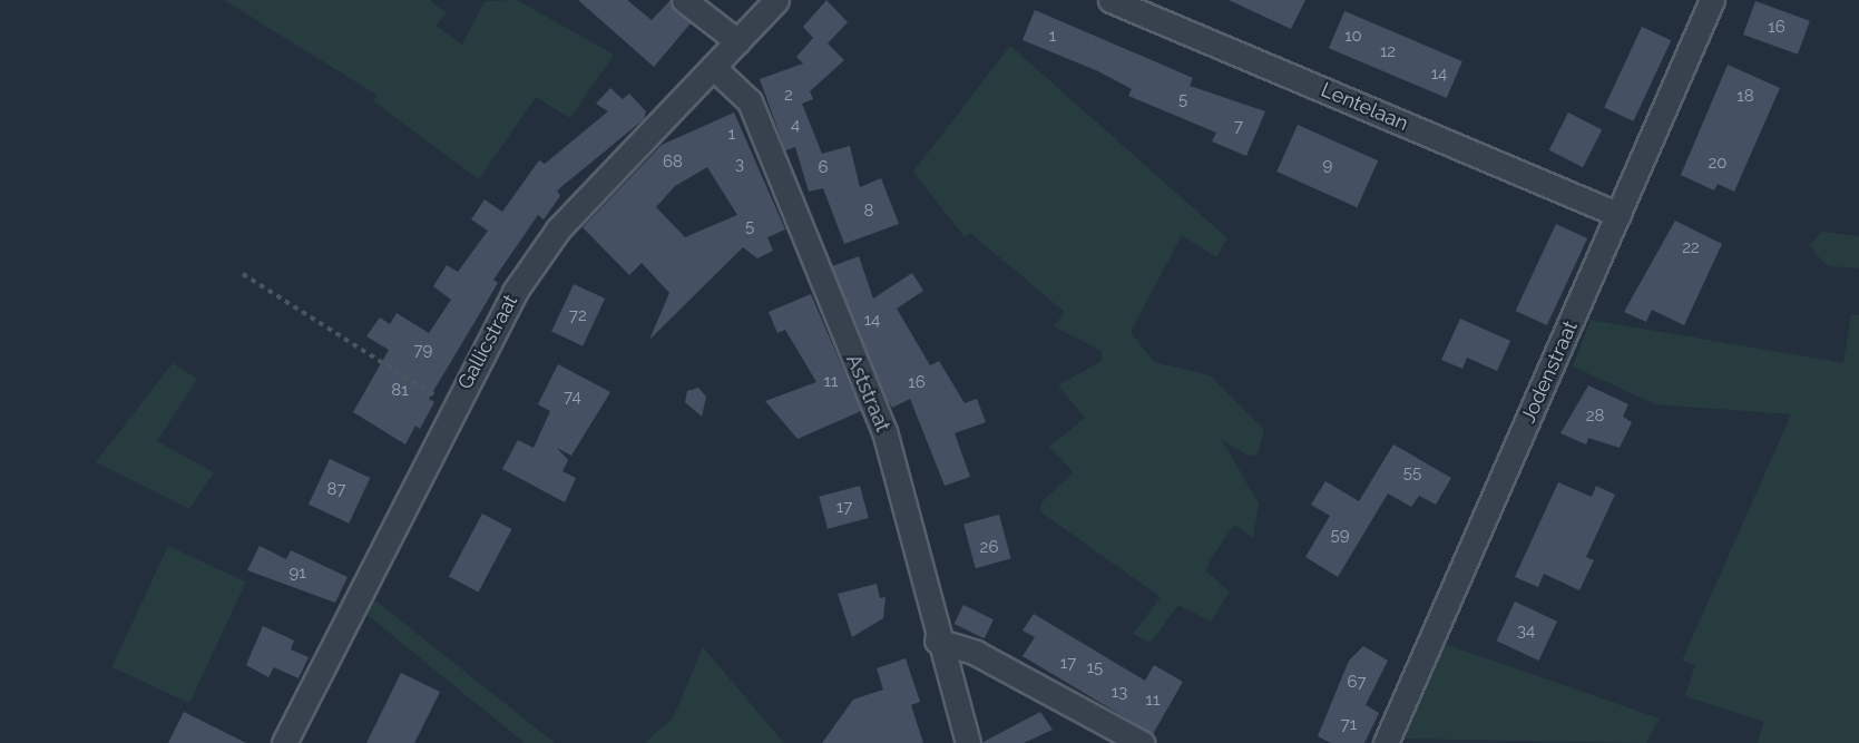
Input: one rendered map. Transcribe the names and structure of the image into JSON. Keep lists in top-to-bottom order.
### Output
{
  "streets": {
    "street": [
      "Lentelaan",
      "Gallicstraat",
      "Jodenstraat",
      "Aststraat"
    ]
  },
  "crossings": [
    ["Lentelaan", "Jodenstraat"],
    ["Gallicstraat", "Aststraat"]
  ],
  "house_numbers": [
    "16",
    "1",
    "10",
    "12",
    "14",
    "2",
    "18",
    "5",
    "4",
    "7",
    "1",
    "68",
    "20",
    "3",
    "9",
    "6",
    "8",
    "5",
    "22",
    "72",
    "14",
    "79",
    "11",
    "16",
    "81",
    "74",
    "28",
    "55",
    "87",
    "17",
    "59",
    "26",
    "91",
    "34",
    "17",
    "15",
    "67",
    "13",
    "11",
    "71"
  ]
}
